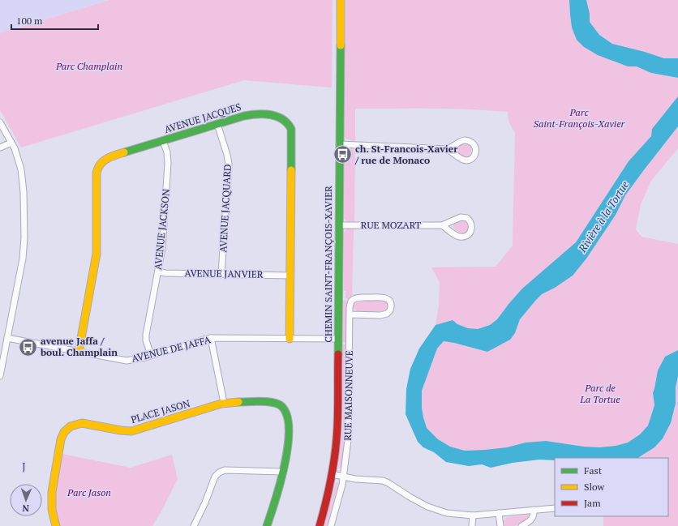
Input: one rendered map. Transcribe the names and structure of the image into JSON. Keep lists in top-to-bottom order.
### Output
{
  "streets": {
    "street": [
      "AVENUE JACQUES",
      "AVENUE JACQUARD",
      "RUE MOZART",
      "AVENUE JACKSON",
      "CHEMIN SAINT-FRANÇOIS-XAVIER",
      "AVENUE JANVIER",
      "AVENUE DE JAFFA",
      "RUE MAISONNEUVE",
      "PLACE JASON"
    ]
  },
  "crossings": [
    ["AVENUE JACQUES", "AVENUE JACQUARD"],
    ["AVENUE JACQUES", "AVENUE JACKSON"],
    ["AVENUE JACQUES", "AVENUE JANVIER"],
    ["AVENUE JACQUES", "AVENUE DE JAFFA"],
    ["AVENUE JACQUARD", "AVENUE JANVIER"],
    ["RUE MOZART", "CHEMIN SAINT-FRANÇOIS-XAVIER"],
    ["AVENUE JACKSON", "AVENUE JANVIER"],
    ["AVENUE JACKSON", "AVENUE DE JAFFA"],
    ["CHEMIN SAINT-FRANÇOIS-XAVIER", "AVENUE DE JAFFA"]
  ],
  "districts": ["J"],
  "water": ["Rivière à la Tortue"],
  "parks": [
    "Parc Champlain",
    "Parc Saint-François-Xavier",
    "Parc de La Tortue",
    "Parc Jason"
  ],
  "places": {
    "bus stop": ["ch. St-Francois-Xavier / rue de Monaco", "avenue Jaffa / boul. Champlain"]
  },
  "legend": ["Fast", "Slow", "Jam"],
  "scale_bar": "100 m",
  "north": "bottom"
}
